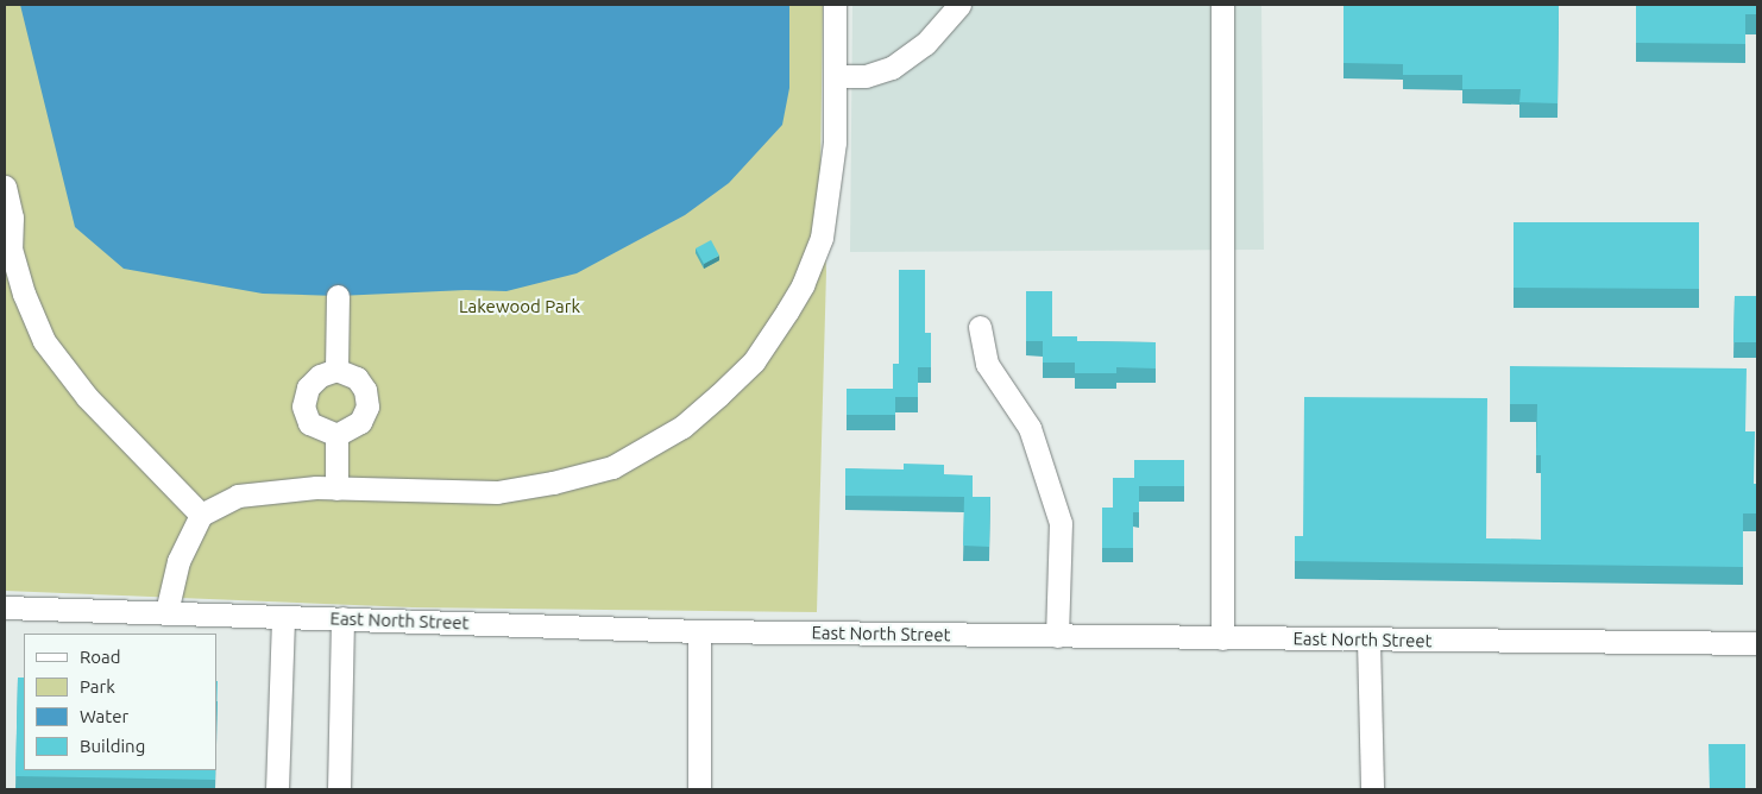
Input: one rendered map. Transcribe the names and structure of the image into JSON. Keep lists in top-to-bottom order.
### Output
{
  "streets": {
    "street": ["East North Street"]
  },
  "parks": ["Lakewood Park"],
  "legend": [
    "Road",
    "Park",
    "Water",
    "Building"
  ]
}
